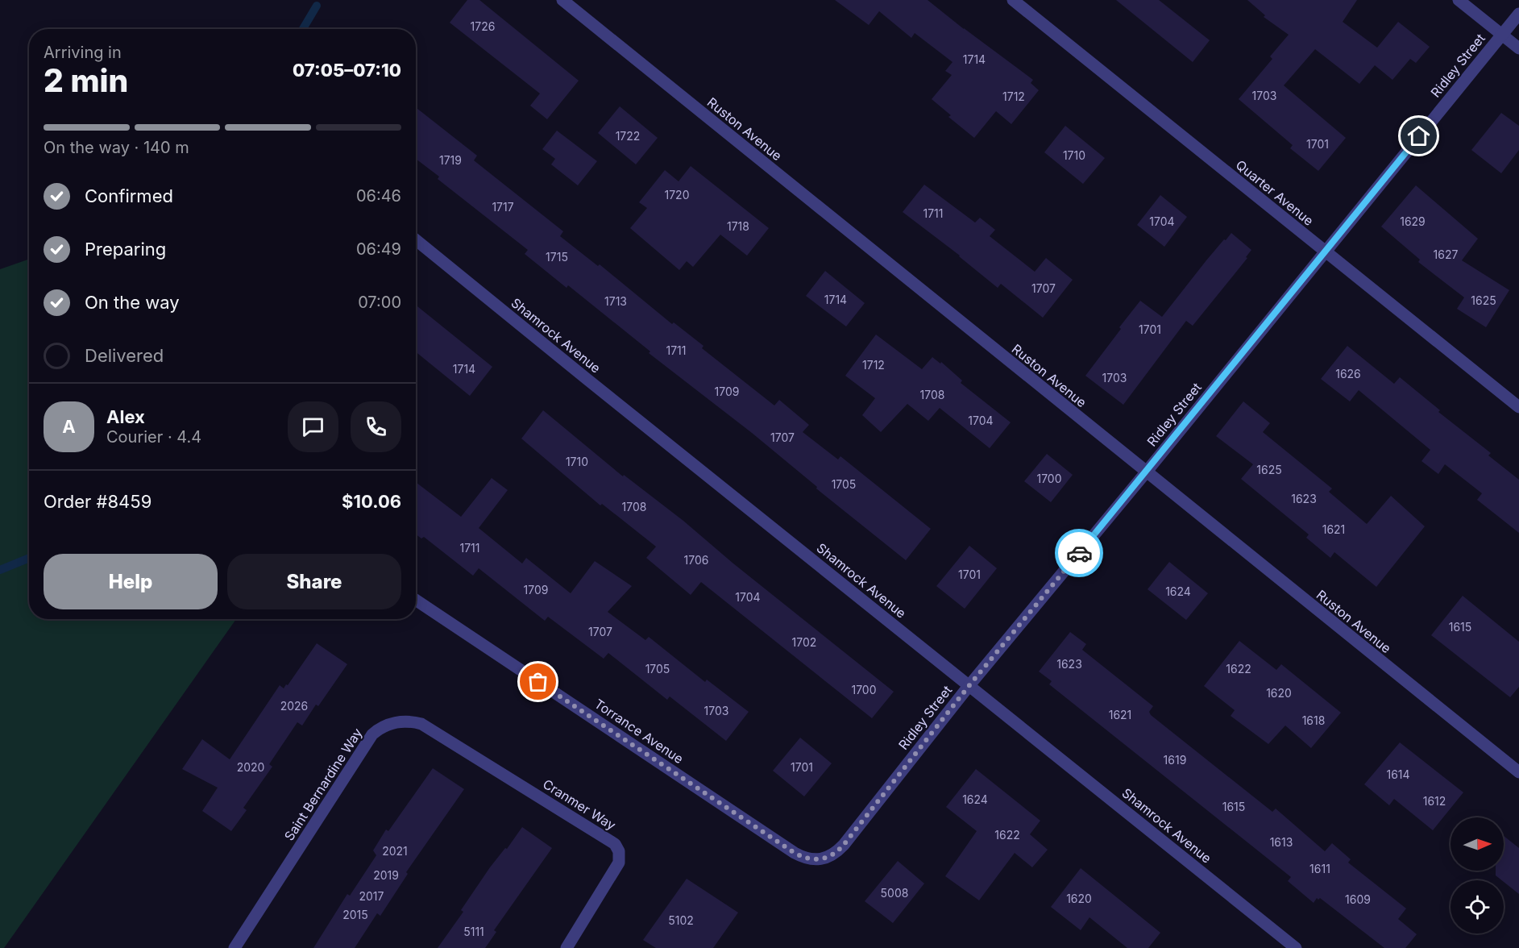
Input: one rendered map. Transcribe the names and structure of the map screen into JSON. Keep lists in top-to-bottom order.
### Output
{
  "streets": {
    "street": [
      "Ridley Street",
      "Ruston Avenue",
      "Quarter Avenue",
      "Shamrock Avenue",
      "Torrance Avenue",
      "Saint Bernardine Way",
      "Cranmer Way"
    ]
  },
  "crossings": [
    ["Ridley Street", "Ruston Avenue"],
    ["Ridley Street", "Quarter Avenue"],
    ["Ridley Street", "Shamrock Avenue"],
    ["Ridley Street", "Torrance Avenue"],
    ["Saint Bernardine Way", "Cranmer Way"]
  ],
  "house_numbers": [
    "1726",
    "1714",
    "1703",
    "1712",
    "1722",
    "1701",
    "1710",
    "1719",
    "1720",
    "1717",
    "1711",
    "1704",
    "1629",
    "1718",
    "1627",
    "1715",
    "1707",
    "1714",
    "1625",
    "1713",
    "1701",
    "1711",
    "1712",
    "1714",
    "1626",
    "1703",
    "1709",
    "1708",
    "1704",
    "1707",
    "1710",
    "1625",
    "1700",
    "1705",
    "1623",
    "1708",
    "1621",
    "1711",
    "1706",
    "1701",
    "1709",
    "1624",
    "1704",
    "1615",
    "1707",
    "1702",
    "1623",
    "1705",
    "1622",
    "1700",
    "1620",
    "2026",
    "1703",
    "1621",
    "1618",
    "1619",
    "2020",
    "1701",
    "1614",
    "1624",
    "1612",
    "1615",
    "1622",
    "1613",
    "2021",
    "1611",
    "2019",
    "5008",
    "2017",
    "1620",
    "1609",
    "2015",
    "5102",
    "5111"
  ],
  "north": "right",
  "page": {
    "heading": ["2 min", "Arriving in", "07:05–07:10"],
    "panel": [
      "Alex",
      "Courier · 4.4",
      "Order #8459",
      "$10.06"
    ],
    "bar": "On the way · 140 m",
    "list": [
      ["Confirmed", "06:46"],
      ["Preparing", "06:49"],
      ["On the way", "07:00"],
      "Delivered"
    ],
    "round": "A",
    "buttons": ["Help", "Share"]
  }
}
